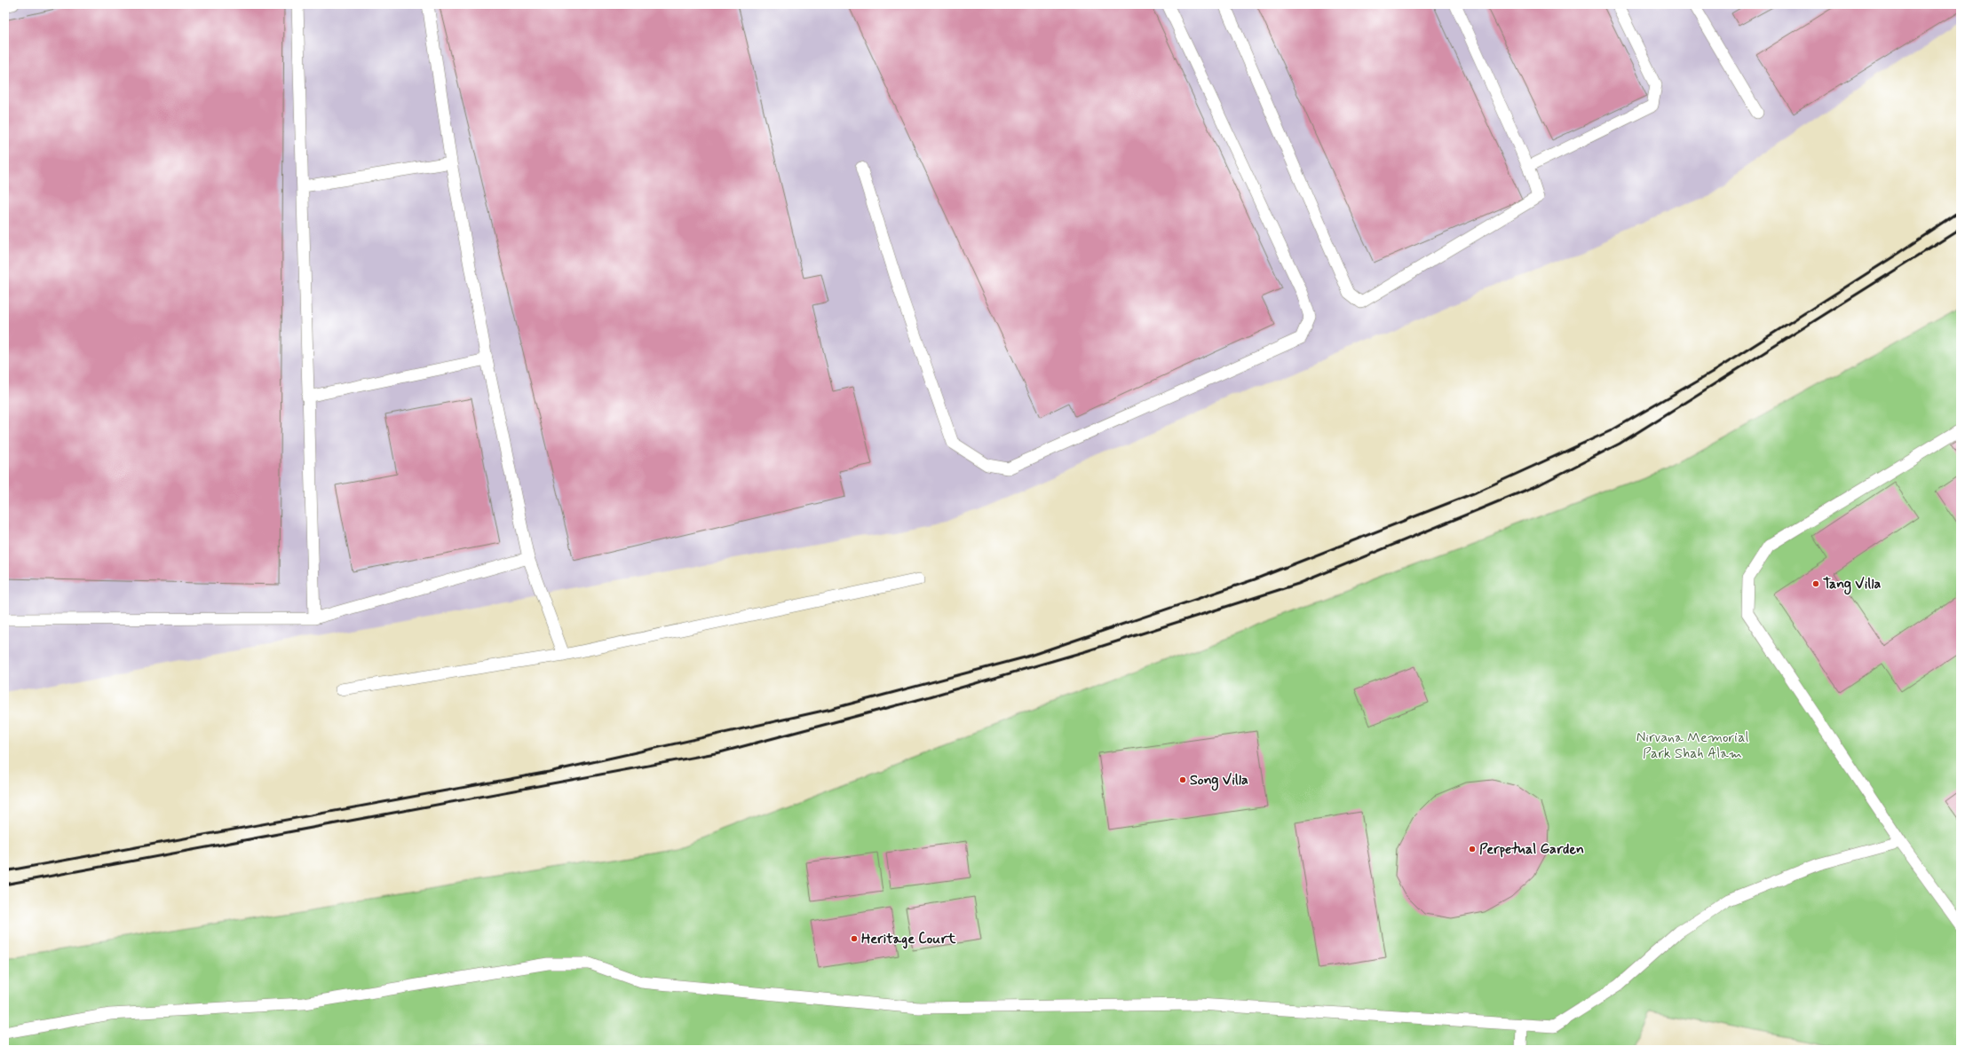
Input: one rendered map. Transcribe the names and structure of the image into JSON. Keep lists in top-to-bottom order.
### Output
{
  "parks": ["Nirvana Memorial Park Shah Alam"],
  "places": [
    "Tang Villa",
    "Song Villa",
    "Perpetual Garden",
    "Heritage Court"
  ]
}
